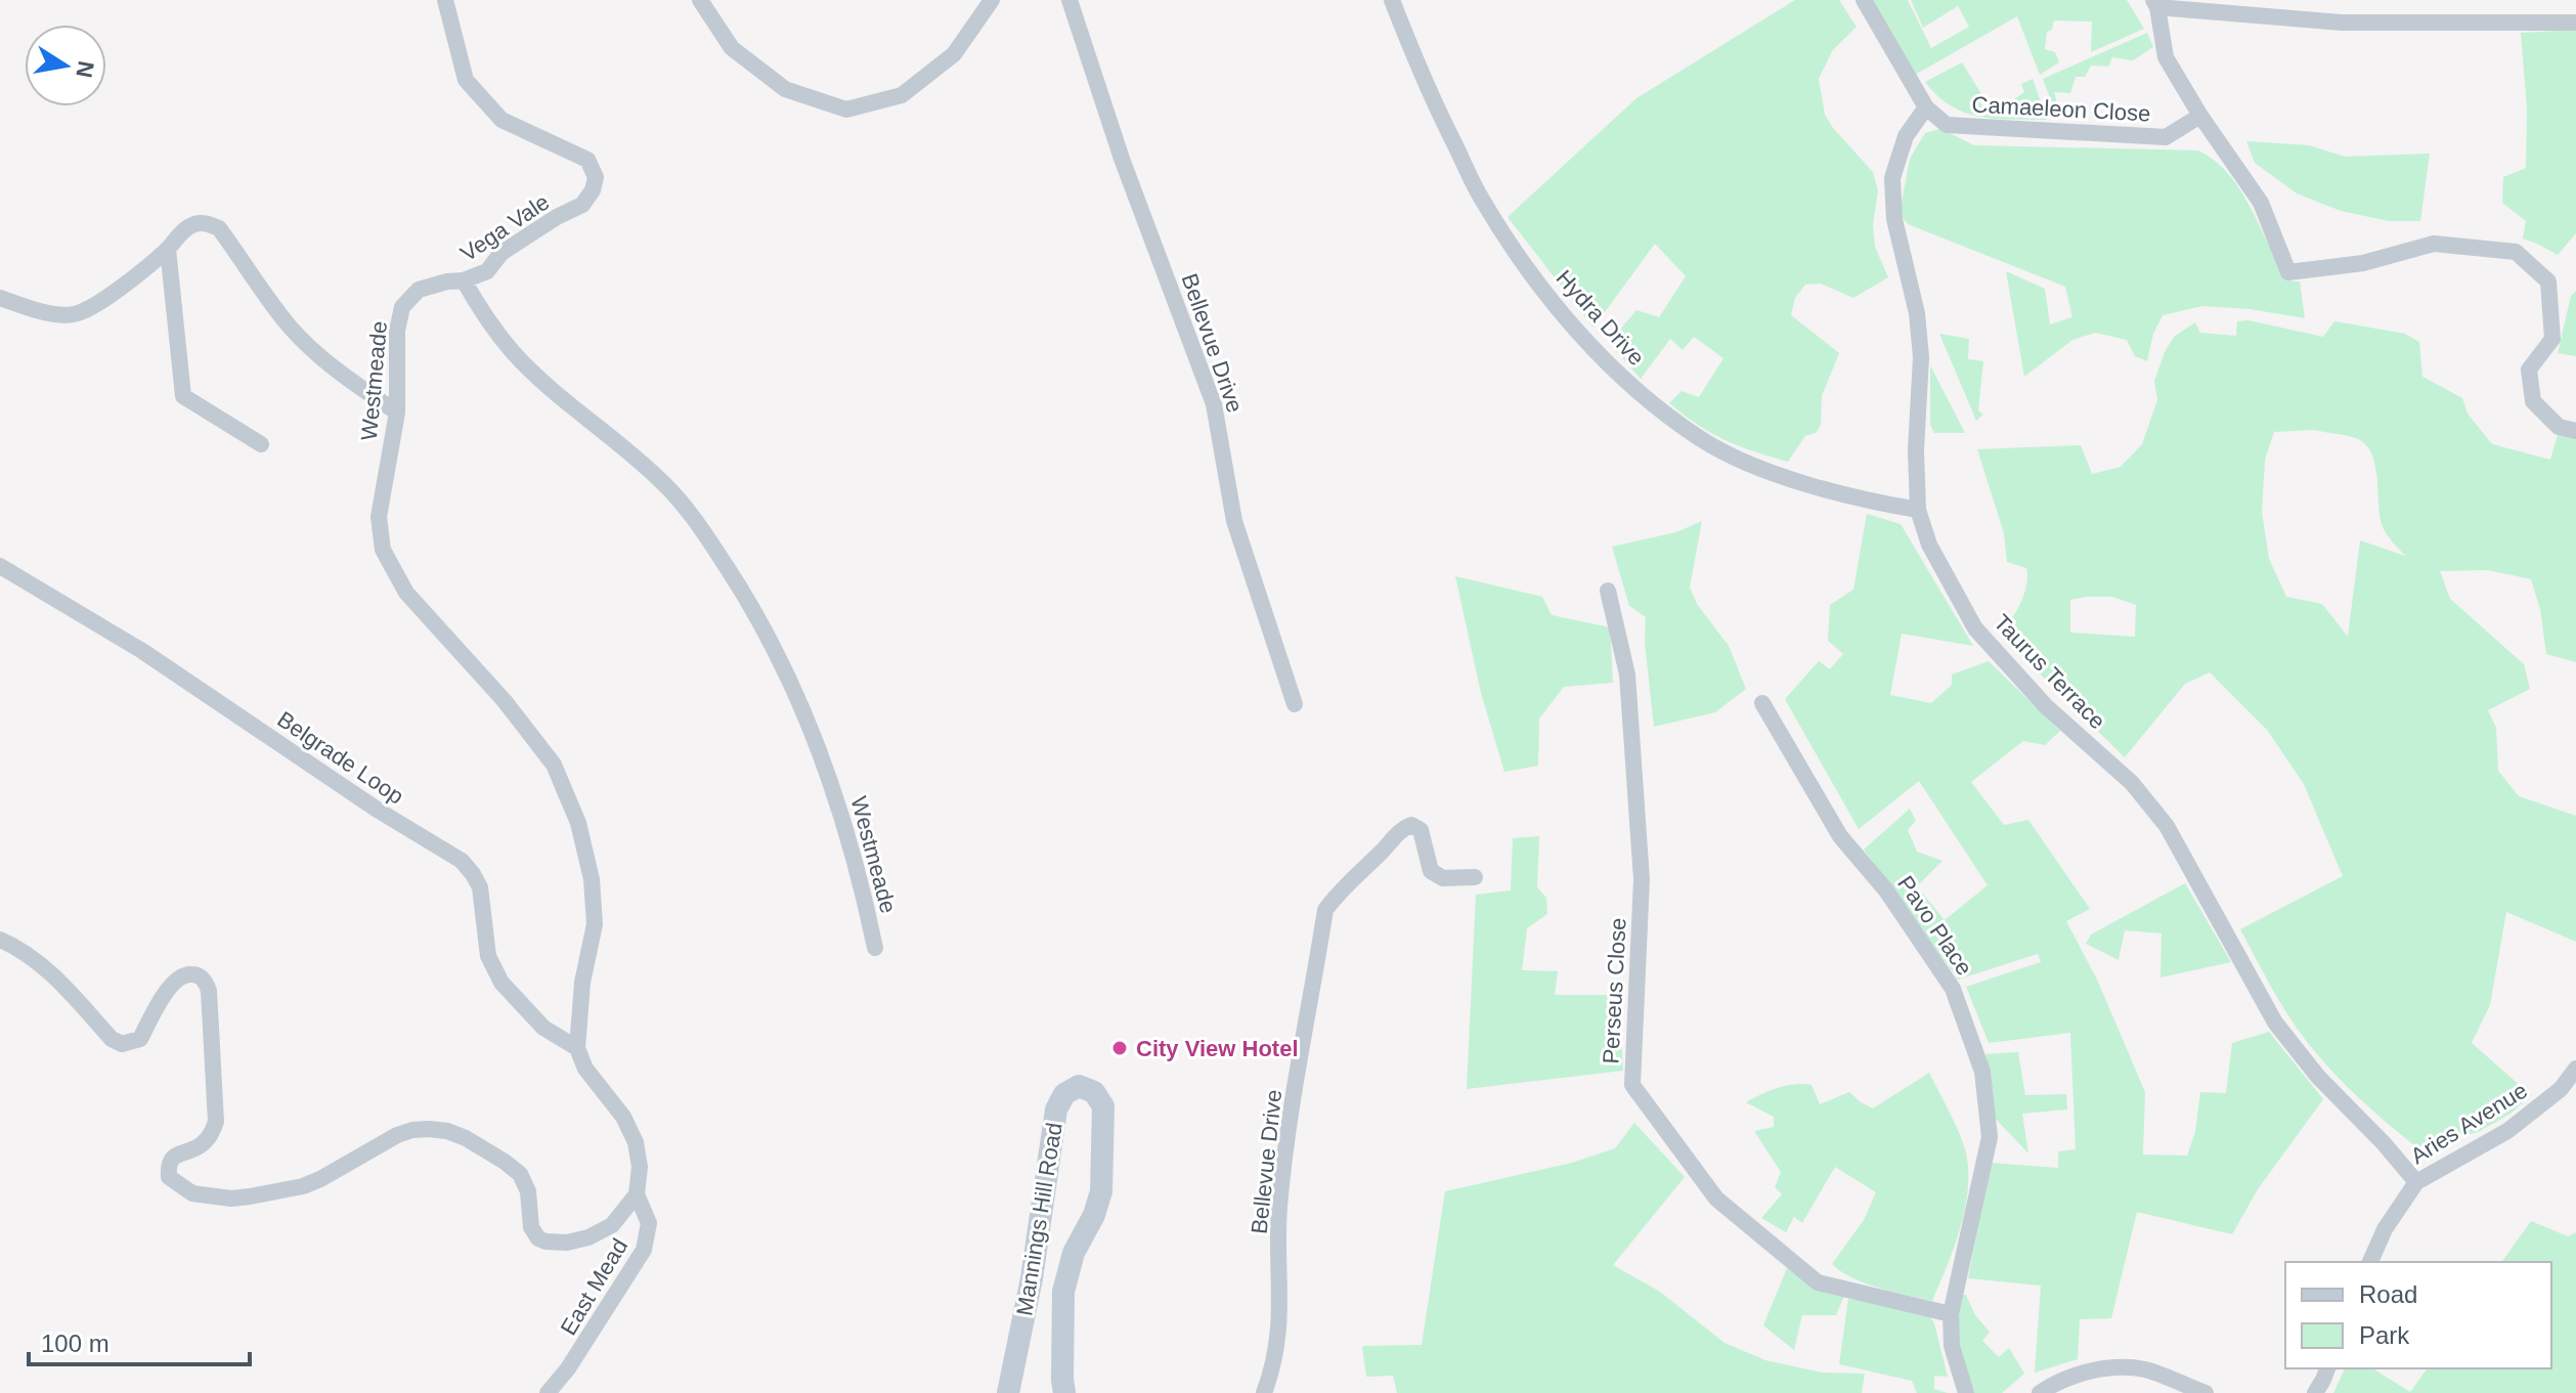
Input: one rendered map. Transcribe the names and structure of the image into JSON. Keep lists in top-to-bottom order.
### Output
{
  "streets": {
    "main road": ["Mannings Hill Road"],
    "street": [
      "Camaeleon Close",
      "Vega Vale",
      "Hydra Drive",
      "Bellevue Drive",
      "Westmeade",
      "Taurus Terrace",
      "Belgrade Loop",
      "Pavo Place",
      "Perseus Close",
      "Aries Avenue",
      "East Mead"
    ]
  },
  "crossings": [
    ["Camaeleon Close", "Taurus Terrace"],
    ["Vega Vale", "Westmeade"],
    ["Hydra Drive", "Taurus Terrace"],
    ["Westmeade", "Belgrade Loop"],
    ["Taurus Terrace", "Aries Avenue"],
    ["Pavo Place", "Perseus Close"]
  ],
  "places": ["City View Hotel"],
  "legend": ["Road", "Park"],
  "scale_bar": "100 m",
  "north": "right"
}
